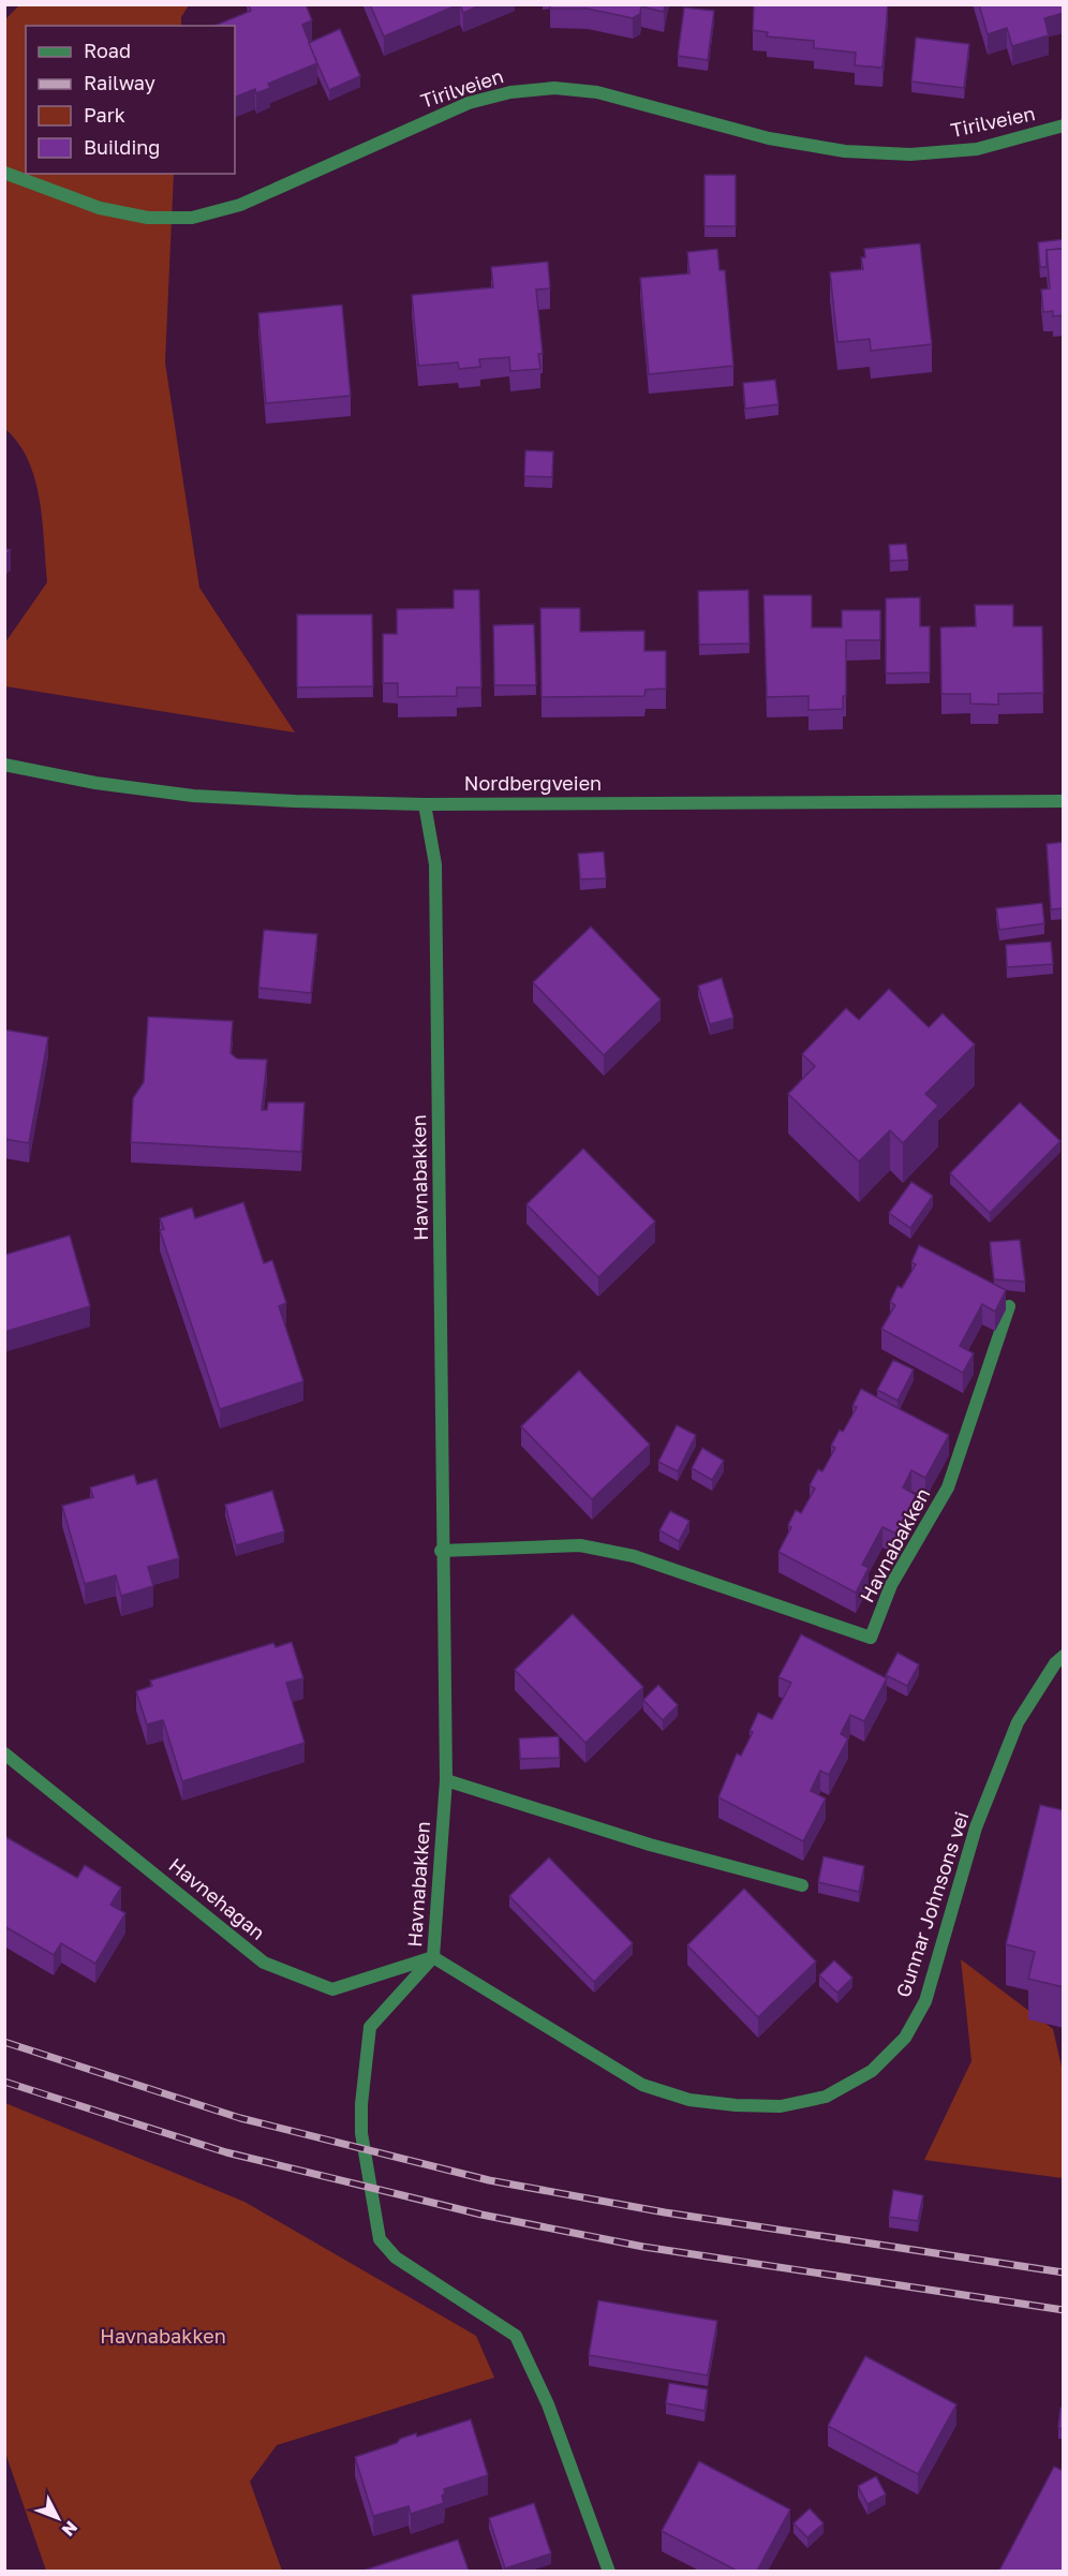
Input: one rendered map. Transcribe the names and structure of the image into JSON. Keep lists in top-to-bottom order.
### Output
{
  "streets": {
    "street": [
      "Tirilveien",
      "Nordbergveien",
      "Havnabakken",
      "Havnehagan",
      "Gunnar Johnsons vei"
    ]
  },
  "crossings": [
    ["Nordbergveien", "Havnabakken"],
    ["Havnabakken", "Havnehagan"],
    ["Havnabakken", "Gunnar Johnsons vei"],
    ["Havnehagan", "Gunnar Johnsons vei"]
  ],
  "parks": ["Havnabakken"],
  "legend": [
    "Road",
    "Railway",
    "Park",
    "Building"
  ],
  "north": "bottom right"
}
